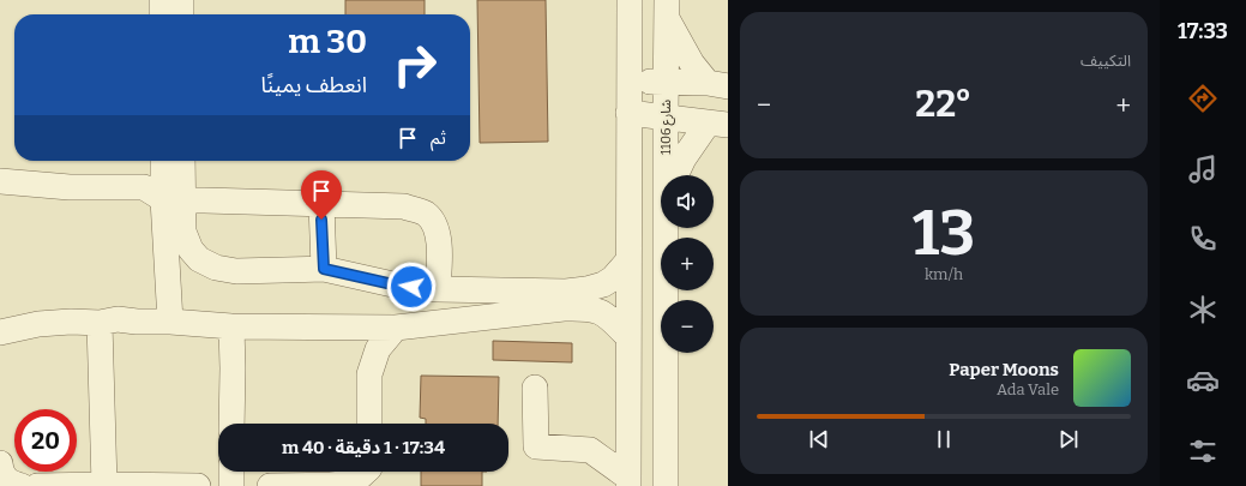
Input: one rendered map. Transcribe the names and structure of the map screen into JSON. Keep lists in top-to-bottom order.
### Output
{
  "streets": {
    "street": ["شارع 1106"]
  },
  "page": {
    "tabs": "17:33",
    "tile": [
      "التكييف",
      ["13", "km/h"]
    ],
    "turn": ["30 m", "انعطف يمينًا"],
    "heat": ["−", "22°", "+"],
    "then": "ثم",
    "map_buttons": ["+", "−"],
    "song": ["Paper Moons", "Ada Vale"],
    "limit": "20",
    "trip": "17:34 · 1 دقيقة · 40 m"
  }
}
